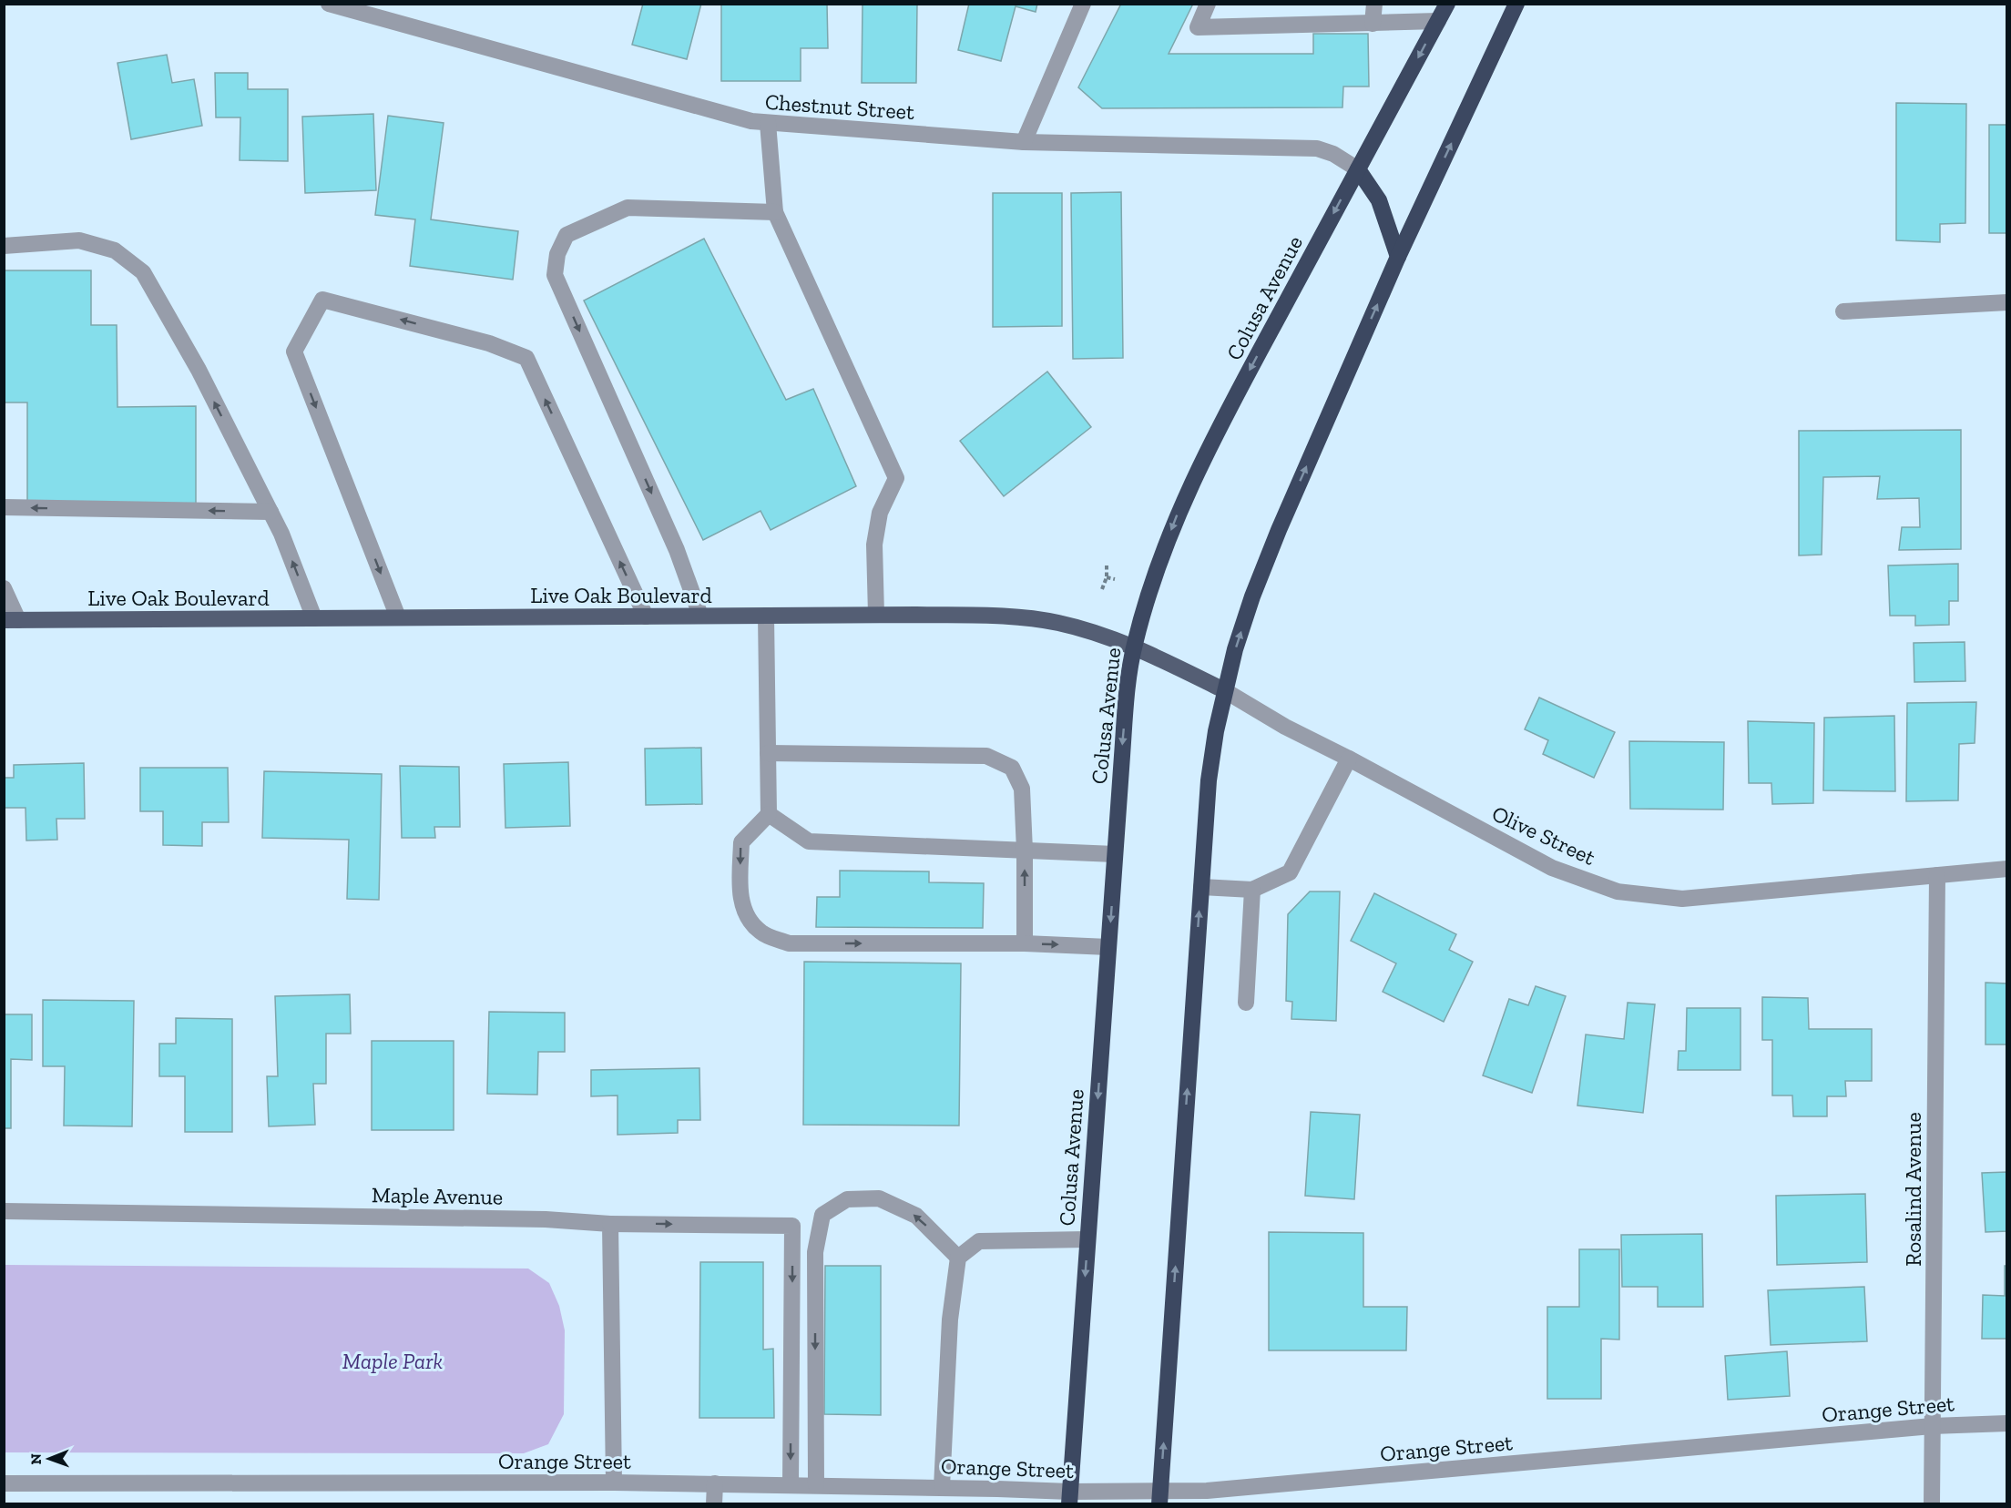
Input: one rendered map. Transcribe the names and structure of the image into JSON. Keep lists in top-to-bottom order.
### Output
{
  "streets": {
    "highway": ["Colusa Avenue"],
    "main road": ["Live Oak Boulevard"],
    "street": [
      "Chestnut Street",
      "Olive Street",
      "Rosalind Avenue",
      "Maple Avenue",
      "Orange Street"
    ]
  },
  "crossings": [
    ["Chestnut Street", "Colusa Avenue"],
    ["Colusa Avenue", "Live Oak Boulevard"],
    ["Colusa Avenue", "Orange Street"],
    ["Live Oak Boulevard", "Olive Street"],
    ["Olive Street", "Rosalind Avenue"],
    ["Rosalind Avenue", "Orange Street"],
    ["Maple Avenue", "Orange Street"]
  ],
  "parks": ["Maple Park"],
  "north": "left"
}
